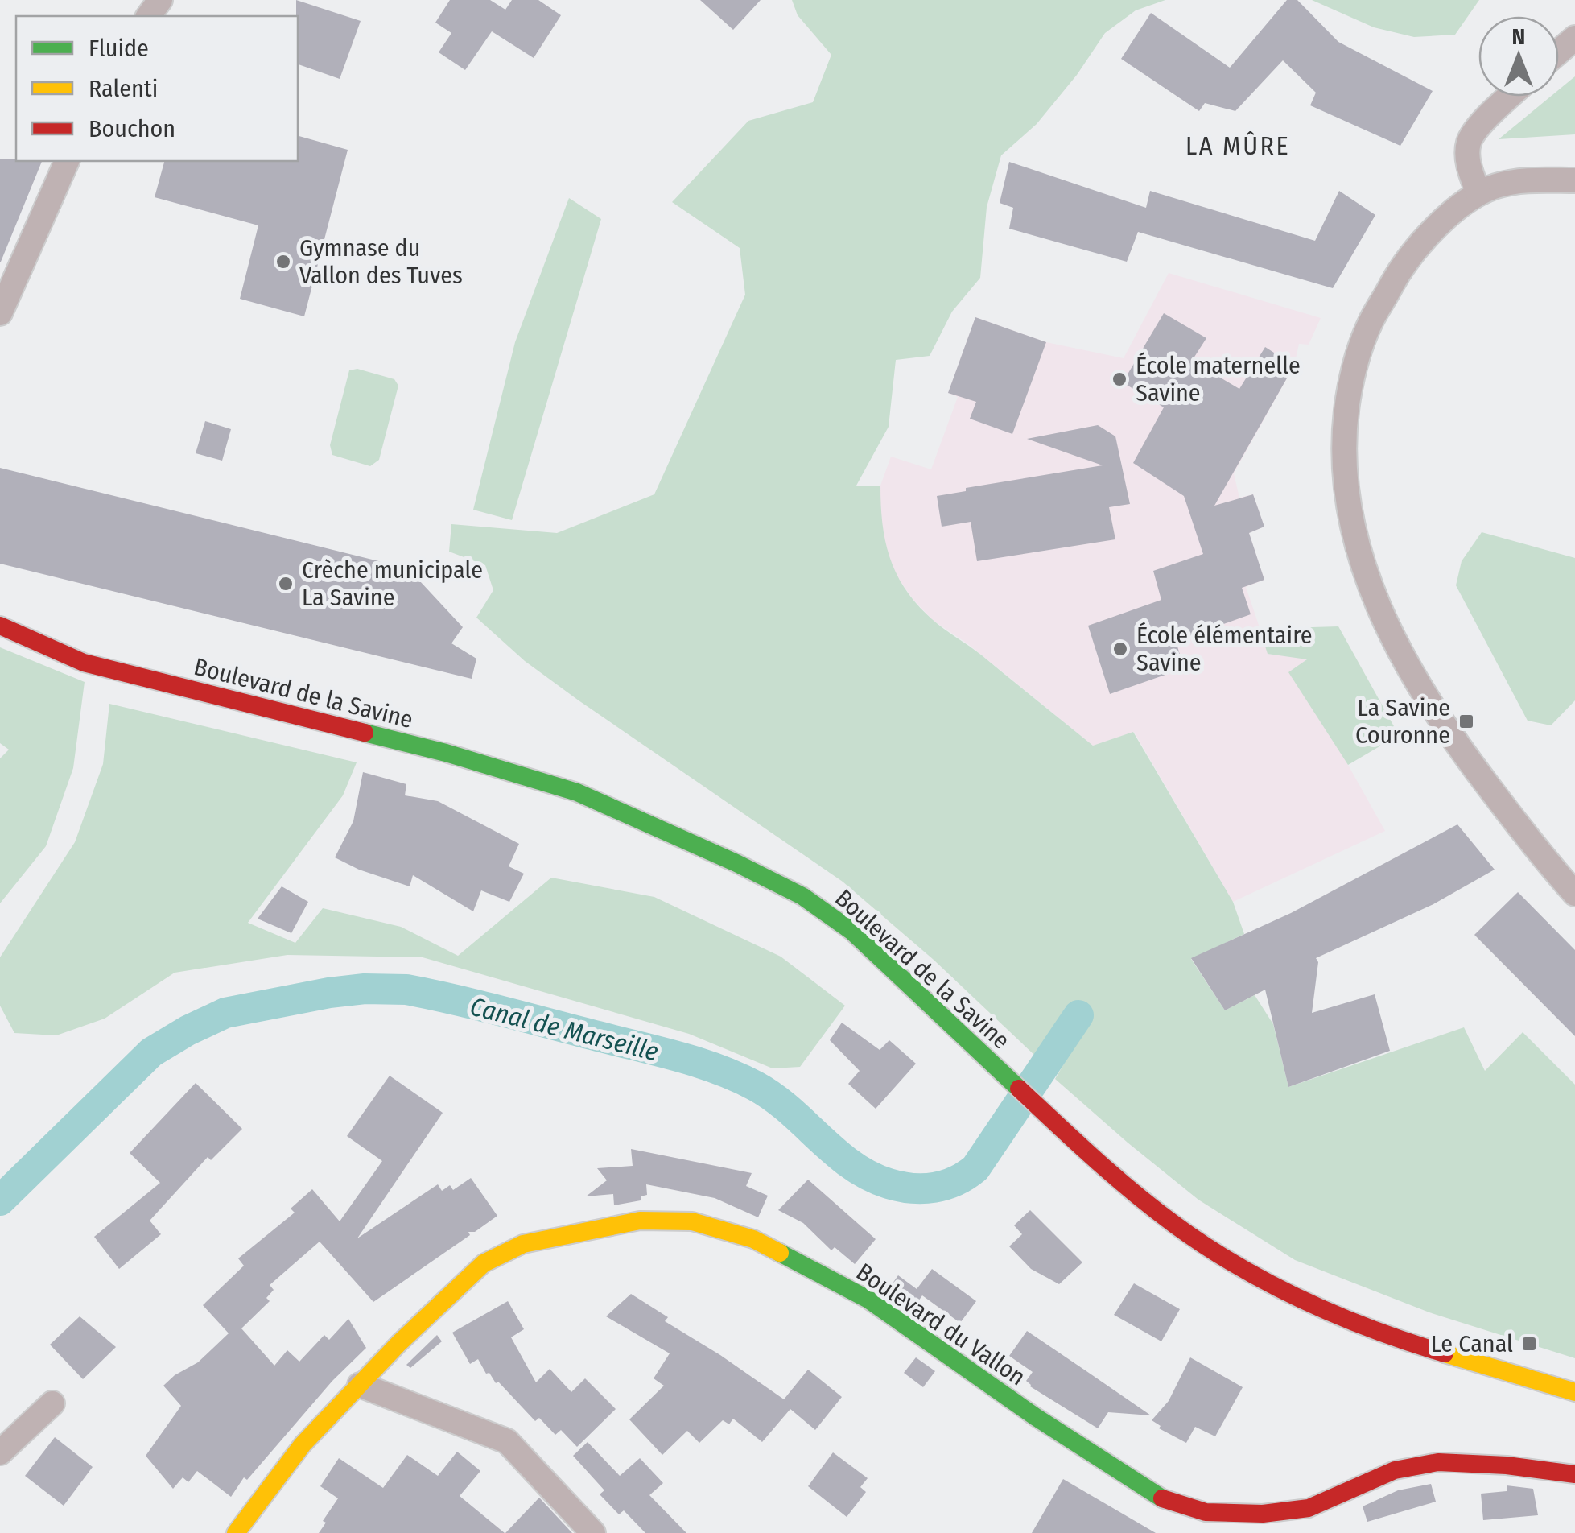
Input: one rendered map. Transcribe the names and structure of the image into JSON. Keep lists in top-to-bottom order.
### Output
{
  "streets": {
    "street": ["Boulevard de la Savine", "Boulevard du Vallon"]
  },
  "districts": ["LA MÛRE"],
  "water": ["Canal de Marseille"],
  "places": {
    "other": [
      "Gymnase du Vallon des Tuves",
      "École maternelle Savine",
      "Crèche municipale La Savine",
      "École élémentaire Savine"
    ],
    "transit": ["La Savine Couronne", "Le Canal"]
  },
  "legend": ["Fluide", "Ralenti", "Bouchon"],
  "north": "top"
}
